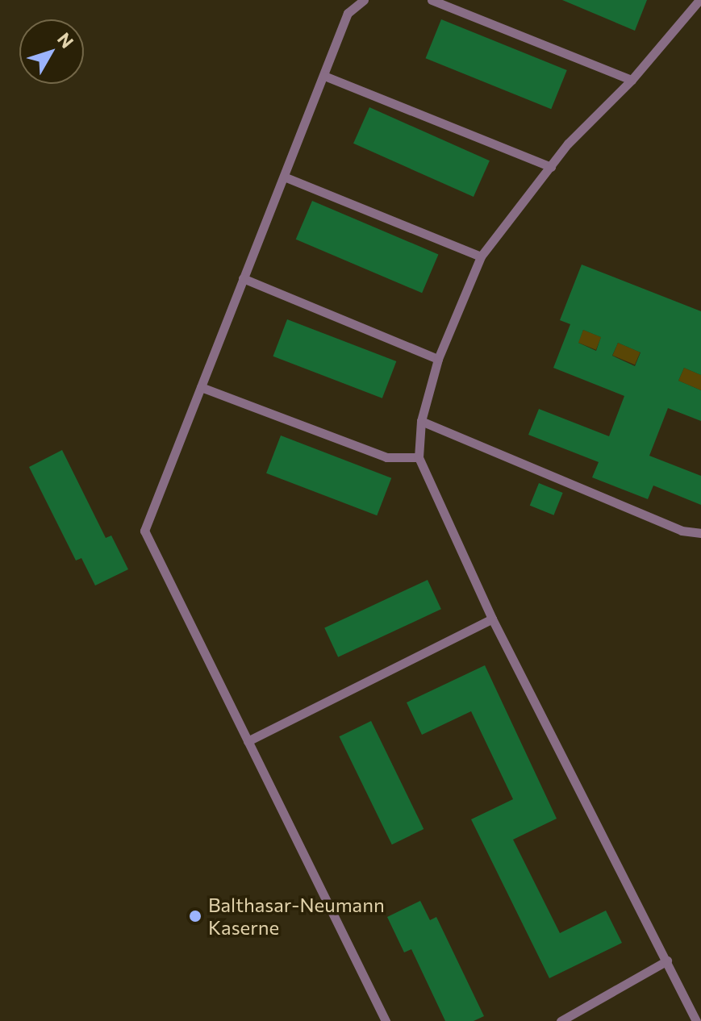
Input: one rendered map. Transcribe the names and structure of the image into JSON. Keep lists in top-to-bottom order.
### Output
{
  "places": ["Balthasar-Neumann Kaserne"],
  "north": "top right"
}
